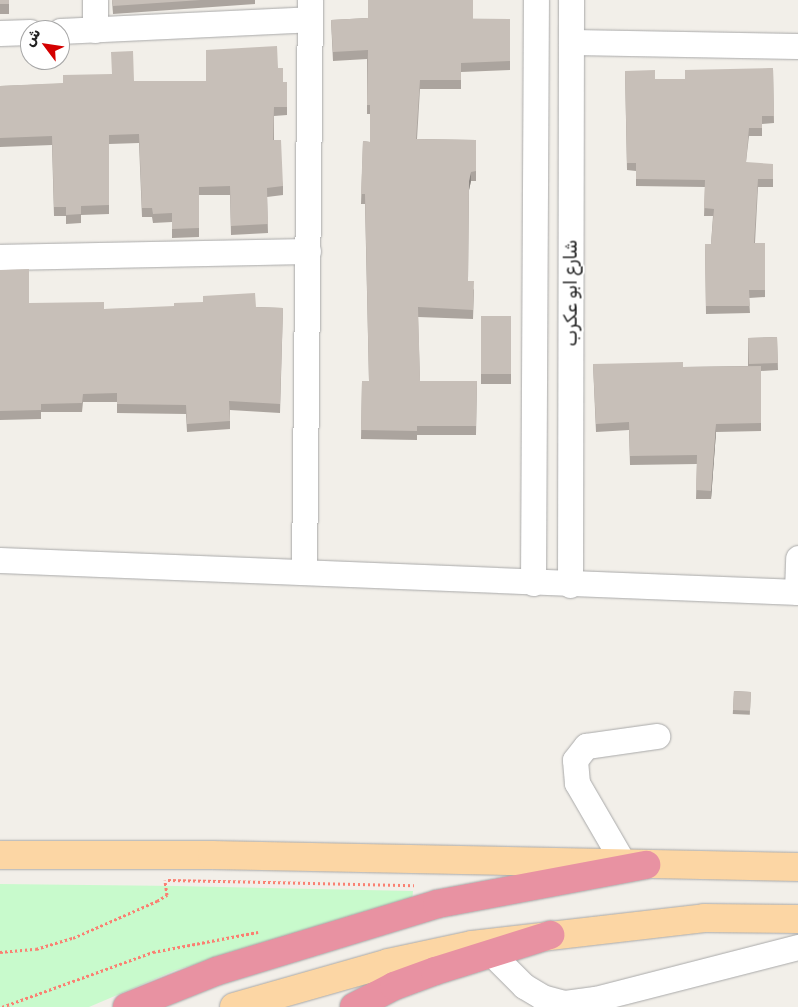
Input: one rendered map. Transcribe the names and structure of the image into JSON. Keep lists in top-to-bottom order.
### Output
{
  "streets": {
    "street": ["شارع ابو عكرب"]
  },
  "north": "top left"
}
